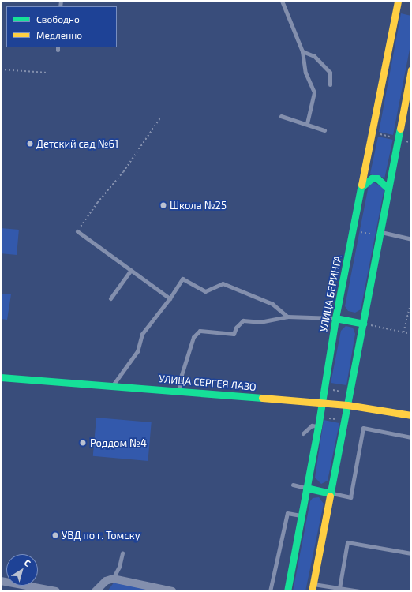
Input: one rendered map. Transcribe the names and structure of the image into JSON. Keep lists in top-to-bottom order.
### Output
{
  "streets": {
    "street": ["УЛИЦА БЕРИНГА", "УЛИЦА СЕРГЕЯ ЛАЗО"]
  },
  "crossings": [
    ["УЛИЦА БЕРИНГА", "УЛИЦА СЕРГЕЯ ЛАЗО"]
  ],
  "places": [
    "Детский сад №61",
    "Школа №25",
    "Роддом №4",
    "УВД по г. Томску"
  ],
  "legend": ["Свободно", "Медленно"],
  "north": "top right"
}
